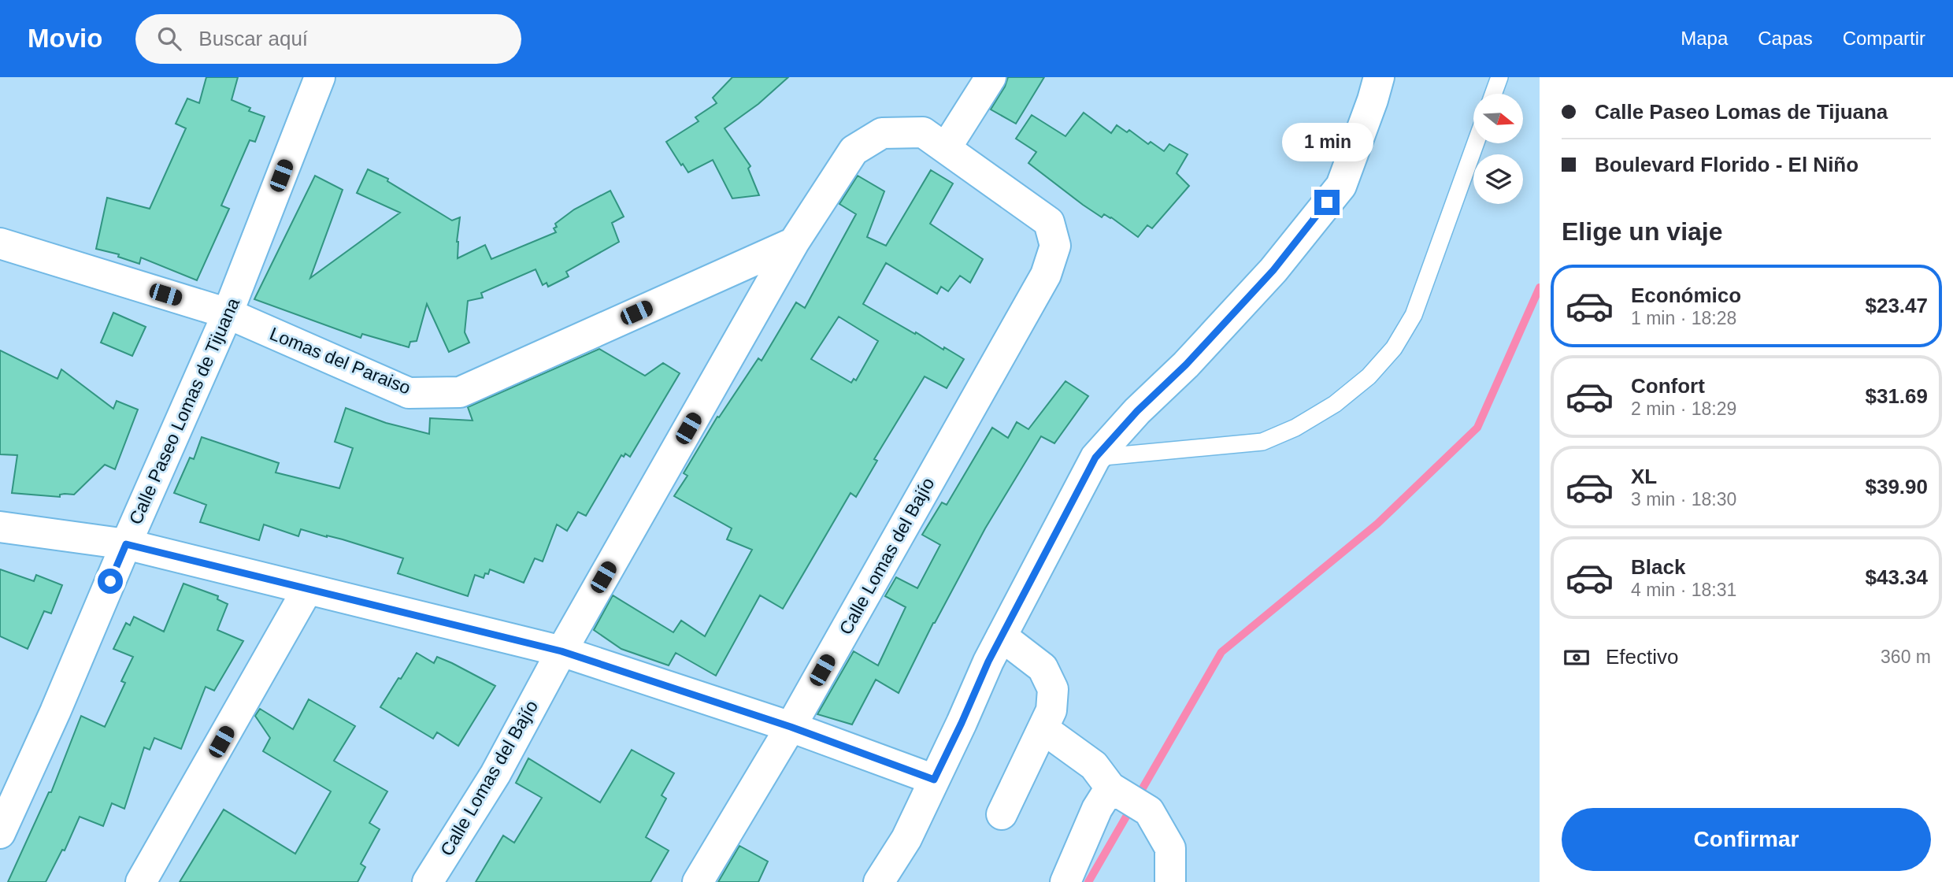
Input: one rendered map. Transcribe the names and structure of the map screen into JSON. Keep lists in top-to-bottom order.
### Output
{
  "streets": {
    "street": ["Lomas del Paraiso", "Calle Paseo Lomas de Tijuana", "Calle Lomas del Bajío"]
  },
  "crossings": [
    ["Lomas del Paraiso", "Calle Paseo Lomas de Tijuana"],
    ["Lomas del Paraiso", "Calle Lomas del Bajío"]
  ],
  "north": "right",
  "page": {
    "header": "Movio",
    "search": "Buscar aquí",
    "nav": ["Mapa", "Capas", "Compartir"],
    "banner": ["Calle Paseo Lomas de Tijuana", "Boulevard Florido - El Niño"],
    "bubble": "1 min",
    "heading": "Elige un viaje",
    "list": [
      {
        "name": "Económico",
        "note": "1 min · 18:28",
        "value": "$23.47"
      },
      {
        "name": "Confort",
        "note": "2 min · 18:29",
        "value": "$31.69"
      },
      {
        "name": "XL",
        "note": "3 min · 18:30",
        "value": "$39.90"
      },
      {
        "name": "Black",
        "note": "4 min · 18:31",
        "value": "$43.34"
      }
    ],
    "pay": ["Efectivo", "360 m"],
    "buttons": "Confirmar"
  }
}
